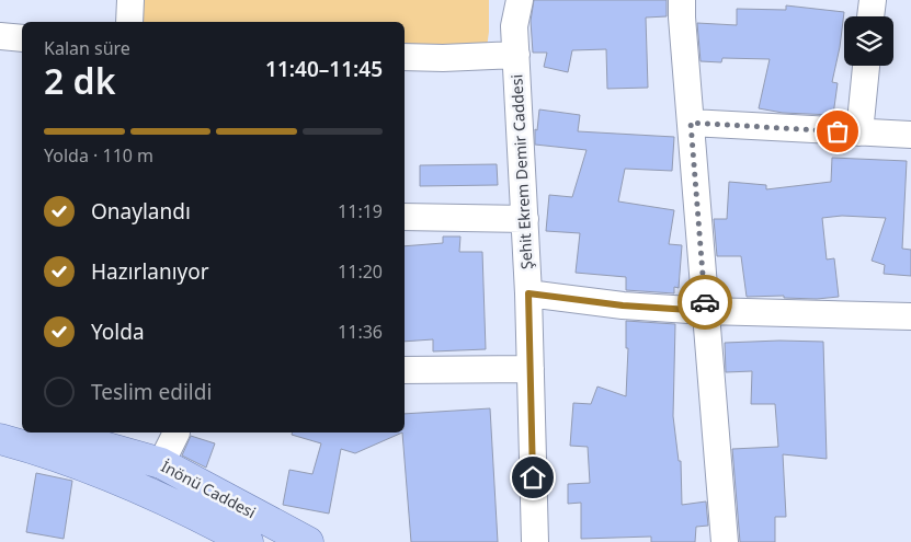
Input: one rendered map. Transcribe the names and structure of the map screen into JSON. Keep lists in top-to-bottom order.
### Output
{
  "streets": {
    "main road": ["İnönü Caddesi"],
    "street": ["Şehit Ekrem Demir Caddesi"]
  },
  "page": {
    "heading": ["2 dk", "Kalan süre", "11:40–11:45"],
    "bar": "Yolda · 110 m",
    "list": [
      ["Onaylandı", "11:19"],
      ["Hazırlanıyor", "11:20"],
      ["Yolda", "11:36"],
      "Teslim edildi"
    ]
  }
}
